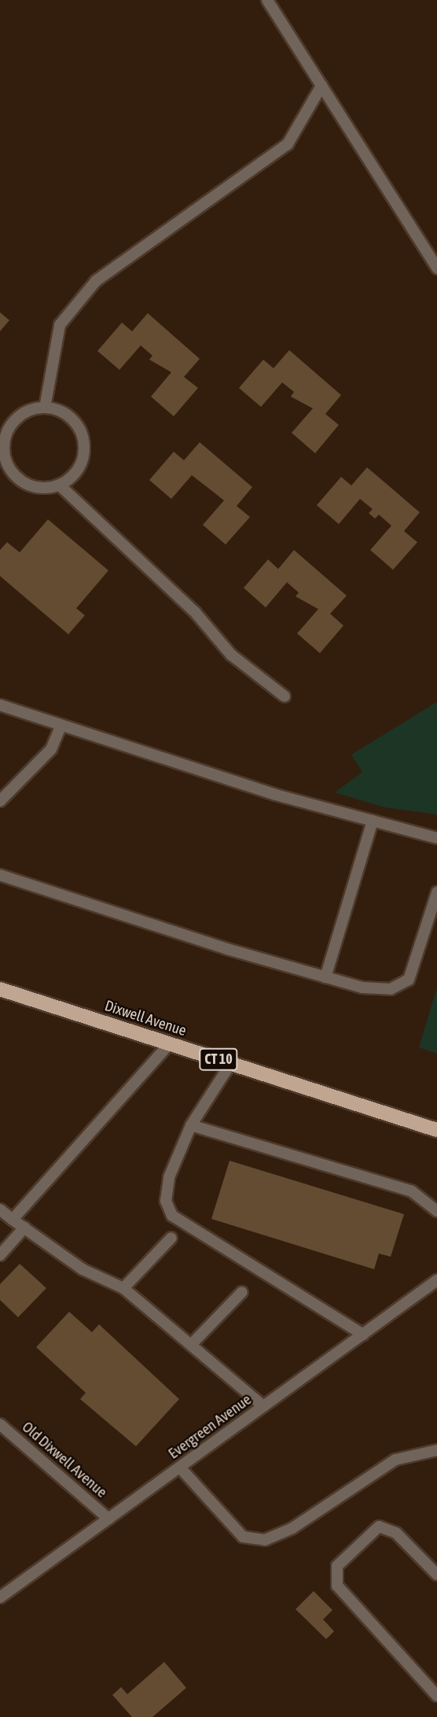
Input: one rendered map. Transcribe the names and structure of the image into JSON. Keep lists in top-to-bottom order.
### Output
{
  "streets": {
    "main road": ["Dixwell Avenue", "CT 10"],
    "street": ["Evergreen Avenue", "Old Dixwell Avenue"]
  },
  "crossings": [
    ["Evergreen Avenue", "Old Dixwell Avenue"]
  ]
}
